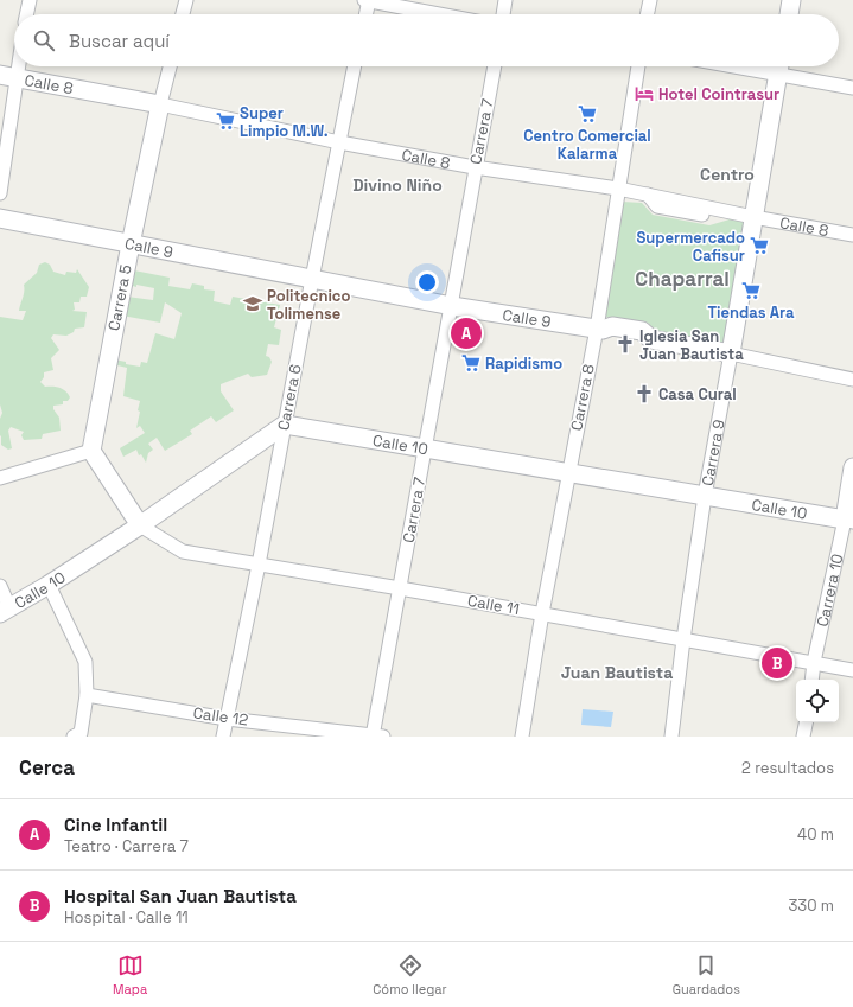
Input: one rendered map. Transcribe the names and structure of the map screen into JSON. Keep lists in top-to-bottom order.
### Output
{
  "streets": {
    "main road": [
      "Calle 8",
      "Calle 9",
      "Carrera 5",
      "Calle 10",
      "Carrera 9",
      "Carrera 10"
    ],
    "street": [
      "Carrera 7",
      "Carrera 6",
      "Carrera 8",
      "Calle 11",
      "Calle 12"
    ]
  },
  "crossings": [
    ["Calle 8", "Carrera 7"],
    ["Calle 8", "Carrera 5"],
    ["Calle 8", "Carrera 6"],
    ["Calle 8", "Carrera 8"],
    ["Calle 8", "Carrera 9"],
    ["Carrera 7", "Calle 9"],
    ["Carrera 7", "Calle 10"],
    ["Carrera 7", "Calle 11"],
    ["Carrera 7", "Calle 12"],
    ["Calle 9", "Carrera 5"],
    ["Calle 9", "Carrera 6"],
    ["Calle 9", "Carrera 8"],
    ["Calle 9", "Carrera 9"],
    ["Carrera 6", "Calle 10"],
    ["Carrera 6", "Calle 11"],
    ["Carrera 6", "Calle 12"],
    ["Carrera 8", "Calle 10"],
    ["Carrera 8", "Calle 11"],
    ["Calle 10", "Carrera 9"],
    ["Calle 10", "Carrera 10"],
    ["Calle 10", "Calle 11"],
    ["Carrera 9", "Calle 11"],
    ["Carrera 10", "Calle 11"]
  ],
  "districts": [
    "Centro",
    "Divino Niño",
    "Chaparral",
    "Juan Bautista"
  ],
  "places": {
    "hotel": ["Hotel Cointrasur"],
    "supermarket": [
      "Centro Comercial Kalarma",
      "Super Limpio M.W.",
      "Supermercado Cafisur",
      "Tiendas Ara",
      "Rapidismo"
    ],
    "school or university": ["Politecnico Tolimense"],
    "church": ["Iglesia San Juan Bautista", "Casa Cural"]
  },
  "page": {
    "search": "Buscar aquí",
    "pins": ["A", "B"],
    "heading": ["Cerca", "2 resultados"],
    "list": [
      {
        "mark": "A",
        "name": "Cine Infantil",
        "note": "Teatro · Carrera 7",
        "value": "40 m"
      },
      {
        "mark": "B",
        "name": "Hospital San Juan Bautista",
        "note": "Hospital · Calle 11",
        "value": "330 m"
      }
    ],
    "nav": ["Mapa", "Cómo llegar", "Guardados"]
  }
}
